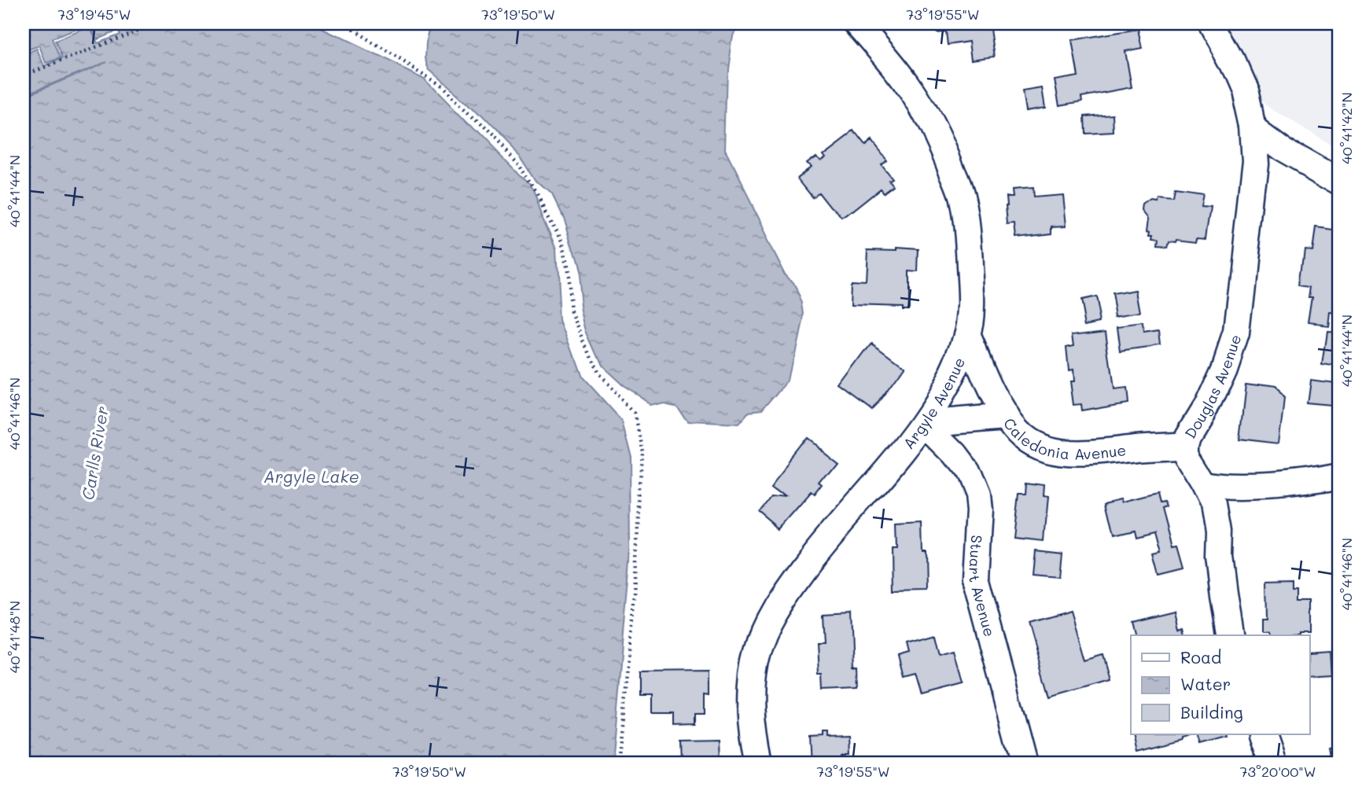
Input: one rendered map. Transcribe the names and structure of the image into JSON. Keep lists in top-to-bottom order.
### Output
{
  "streets": {
    "street": [
      "Douglas Avenue",
      "Argyle Avenue",
      "Caledonia Avenue",
      "Stuart Avenue"
    ]
  },
  "crossings": [
    ["Douglas Avenue", "Caledonia Avenue"],
    ["Argyle Avenue", "Caledonia Avenue"],
    ["Argyle Avenue", "Stuart Avenue"]
  ],
  "water": ["Carlls River", "Argyle Lake"],
  "legend": ["Road", "Water", "Building"],
  "coordinates": [
    "73°19'45\"W",
    "73°19'50\"W",
    "73°19'55\"W",
    "40°41'42\"N",
    "40°41'44\"N",
    "40°41'46\"N",
    "40°41'48\"N",
    "73°20'00\"W"
  ]
}
